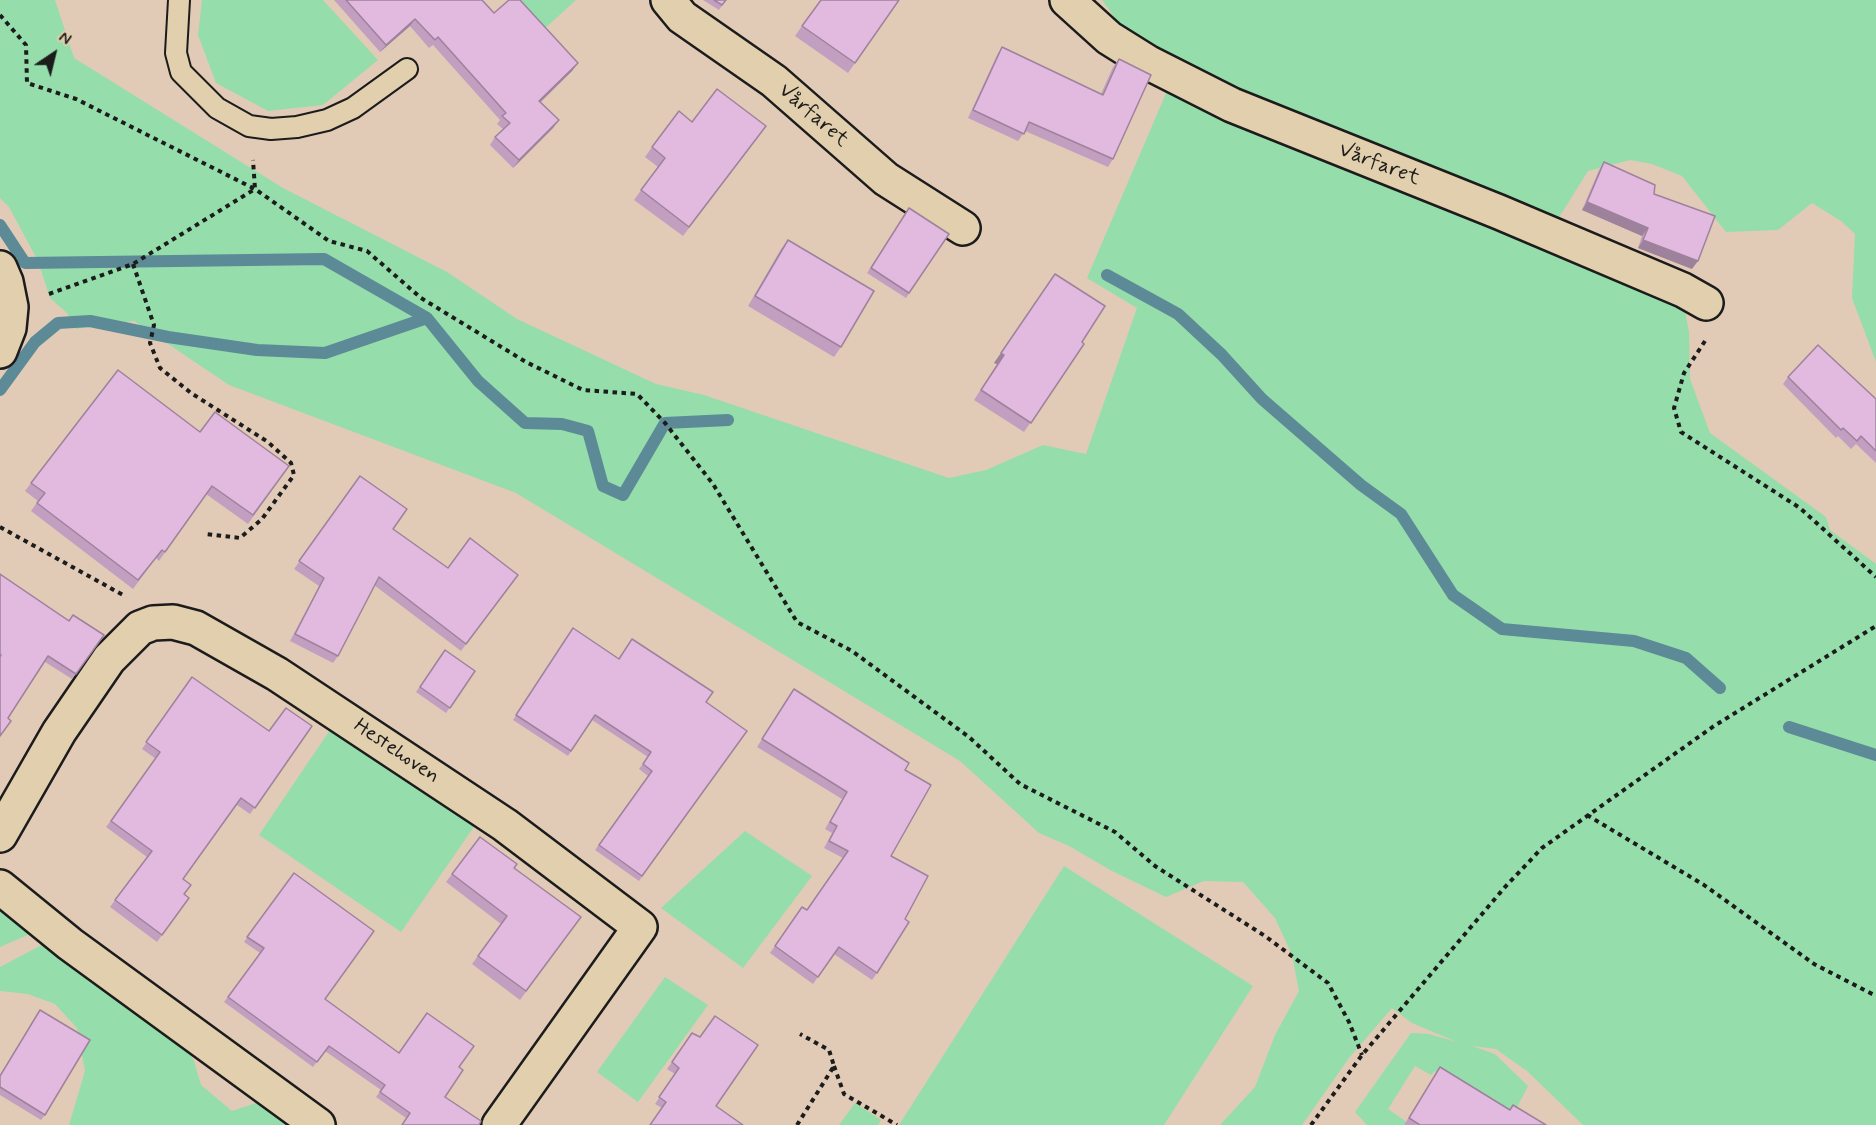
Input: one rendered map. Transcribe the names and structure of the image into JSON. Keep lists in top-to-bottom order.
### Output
{
  "streets": {
    "street": ["Vårfaret", "Hestehoven"]
  },
  "north": "top right"
}
